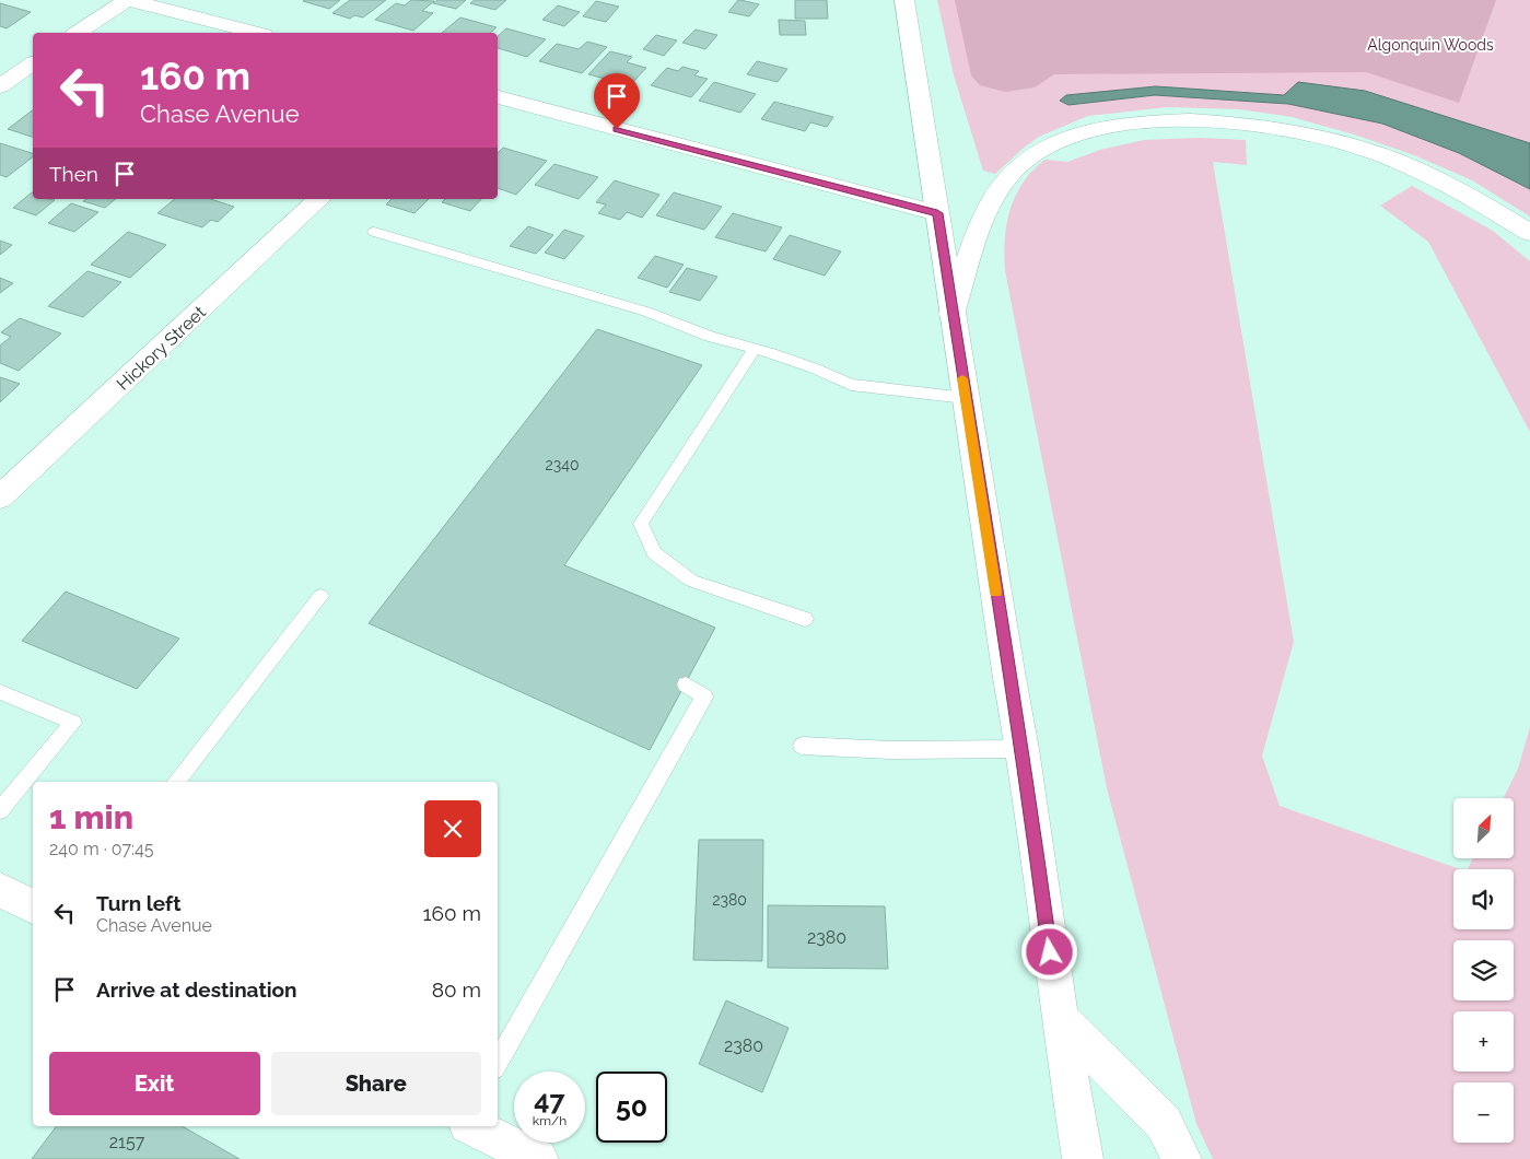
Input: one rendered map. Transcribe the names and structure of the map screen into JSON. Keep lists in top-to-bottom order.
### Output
{
  "streets": {
    "main road": ["Hickory Street"]
  },
  "parks": ["Algonquin Woods"],
  "house_numbers": [
    "2340",
    "2380",
    "2380",
    "2380",
    "2157"
  ],
  "north": "top right",
  "page": {
    "turn": ["160 m", "Chase Avenue"],
    "then": "Then",
    "heading": ["1 min", "240 m · 07:45"],
    "map_buttons": ["+", "−"],
    "list": [
      {
        "name": "Turn left",
        "note": "Chase Avenue",
        "value": "160 m"
      },
      {
        "name": "Arrive at destination",
        "value": "80 m"
      }
    ],
    "buttons": ["Exit", "Share"],
    "speed": "47 km/h",
    "limit": "50"
  }
}
